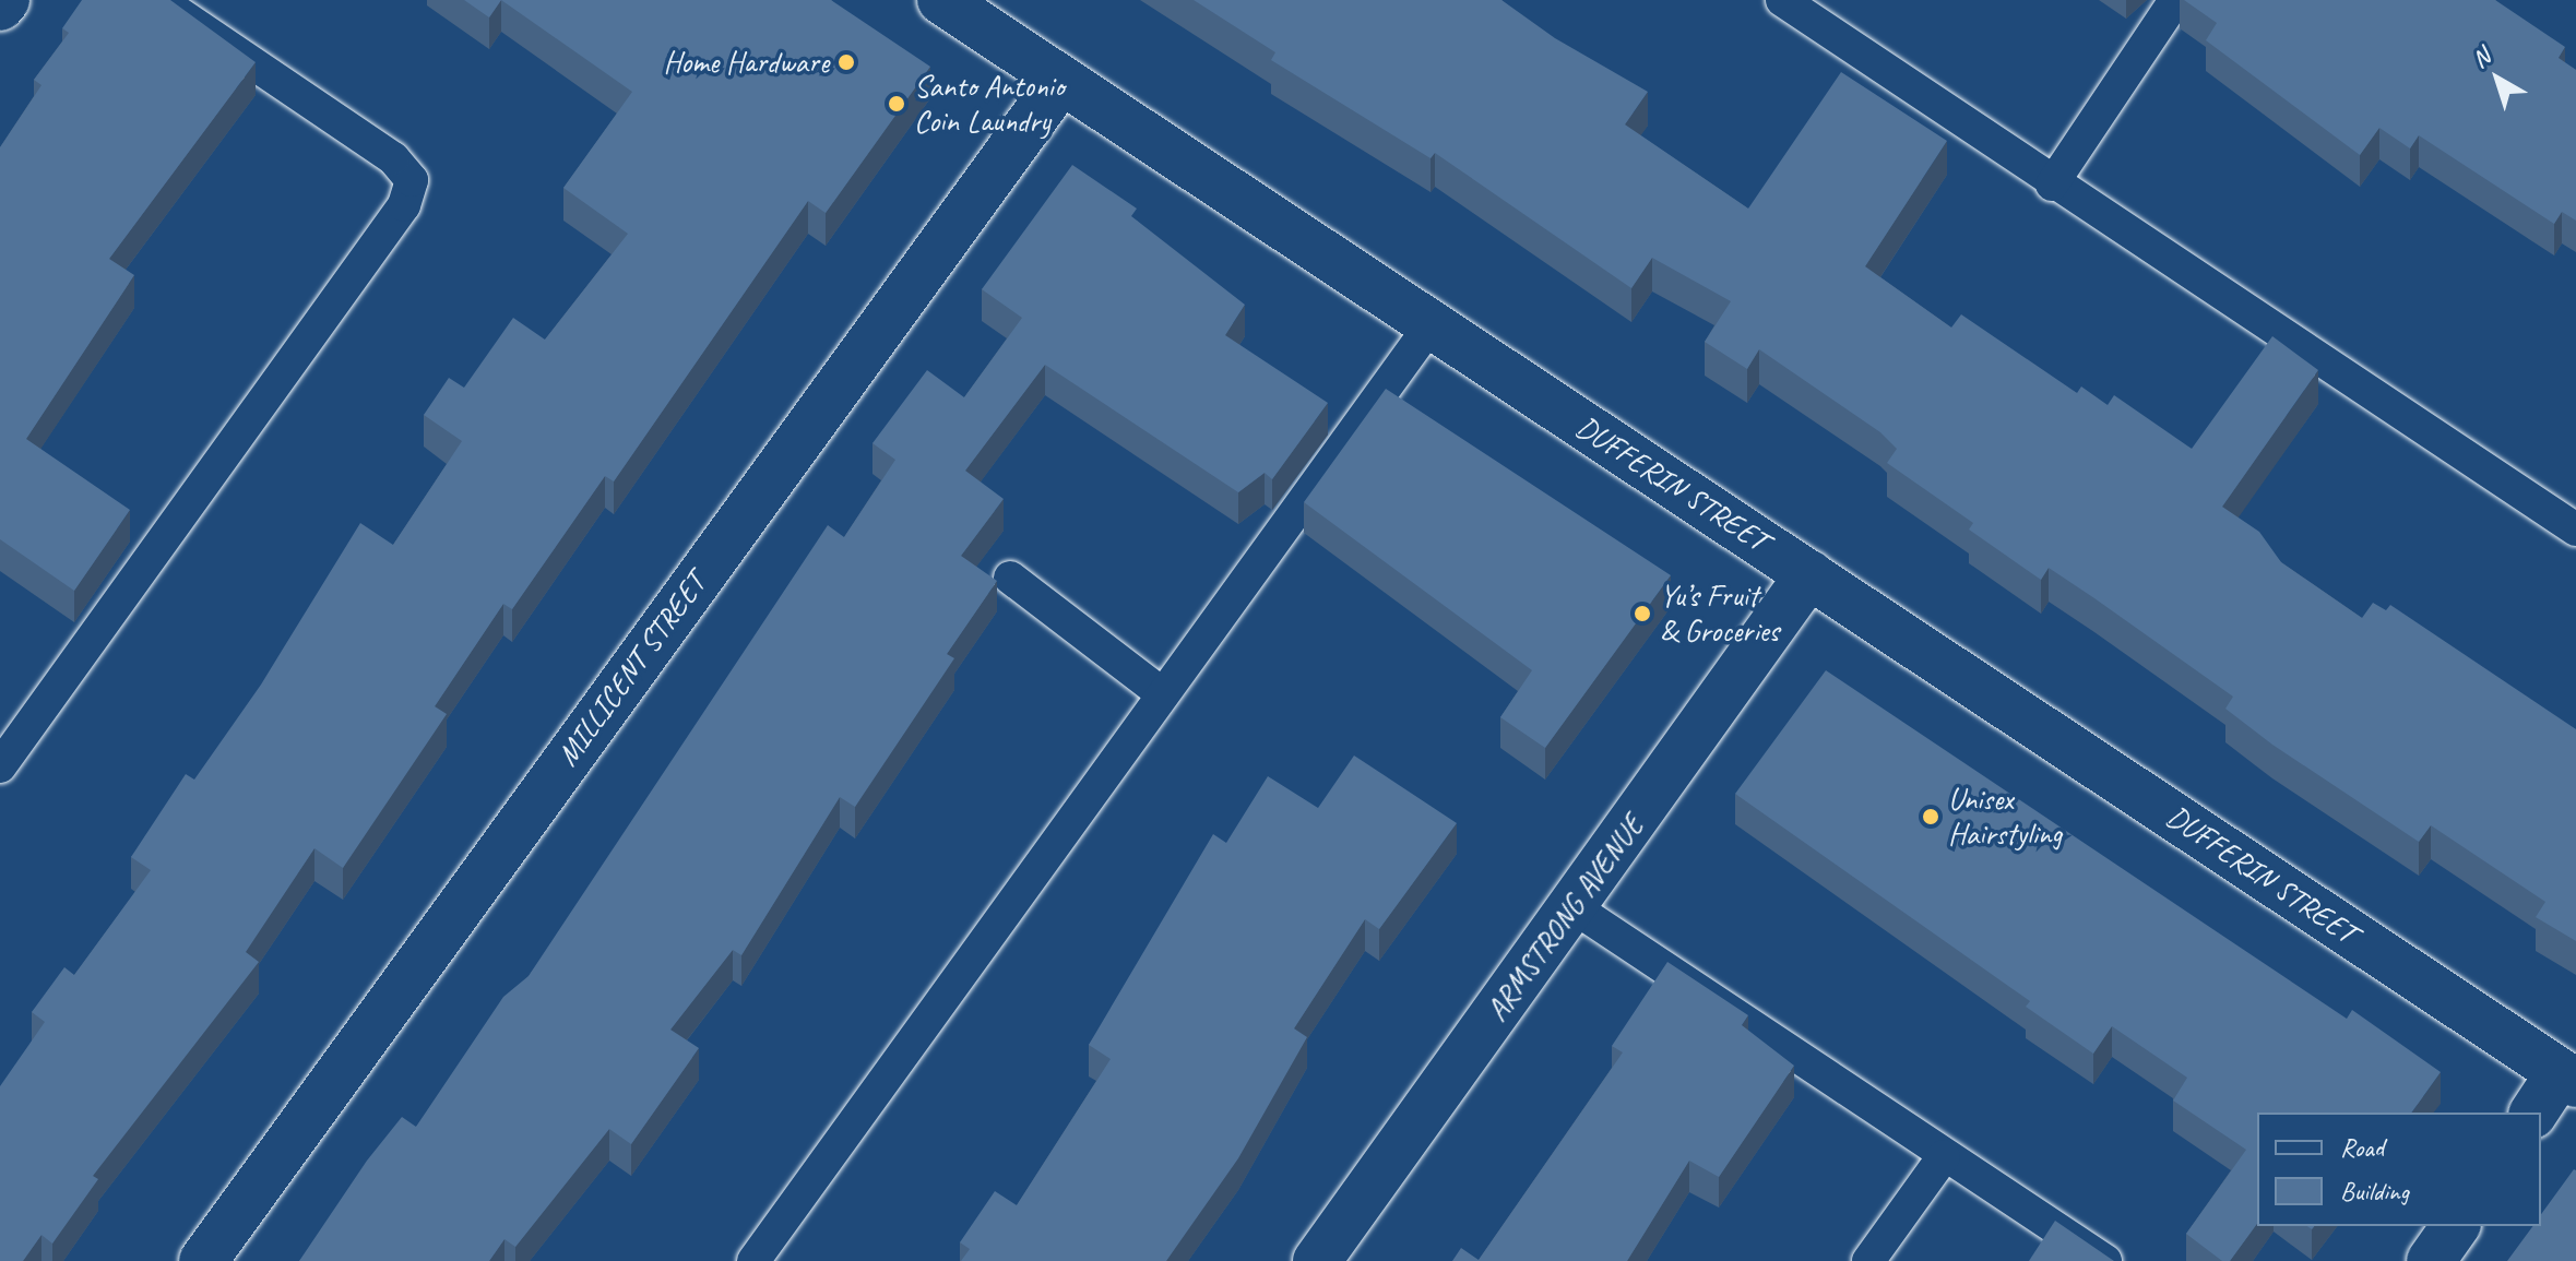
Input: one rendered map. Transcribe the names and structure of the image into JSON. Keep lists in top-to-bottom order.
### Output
{
  "streets": {
    "street": ["DUFFERIN STREET", "MILLICENT STREET", "ARMSTRONG AVENUE"]
  },
  "crossings": [
    ["DUFFERIN STREET", "MILLICENT STREET"],
    ["DUFFERIN STREET", "ARMSTRONG AVENUE"]
  ],
  "places": [
    "Home Hardware",
    "Santo Antonio Coin Laundry",
    "Yu’s Fruit & Groceries",
    "Unisex Hairstyling"
  ],
  "legend": ["Road", "Building"],
  "north": "top left"
}
